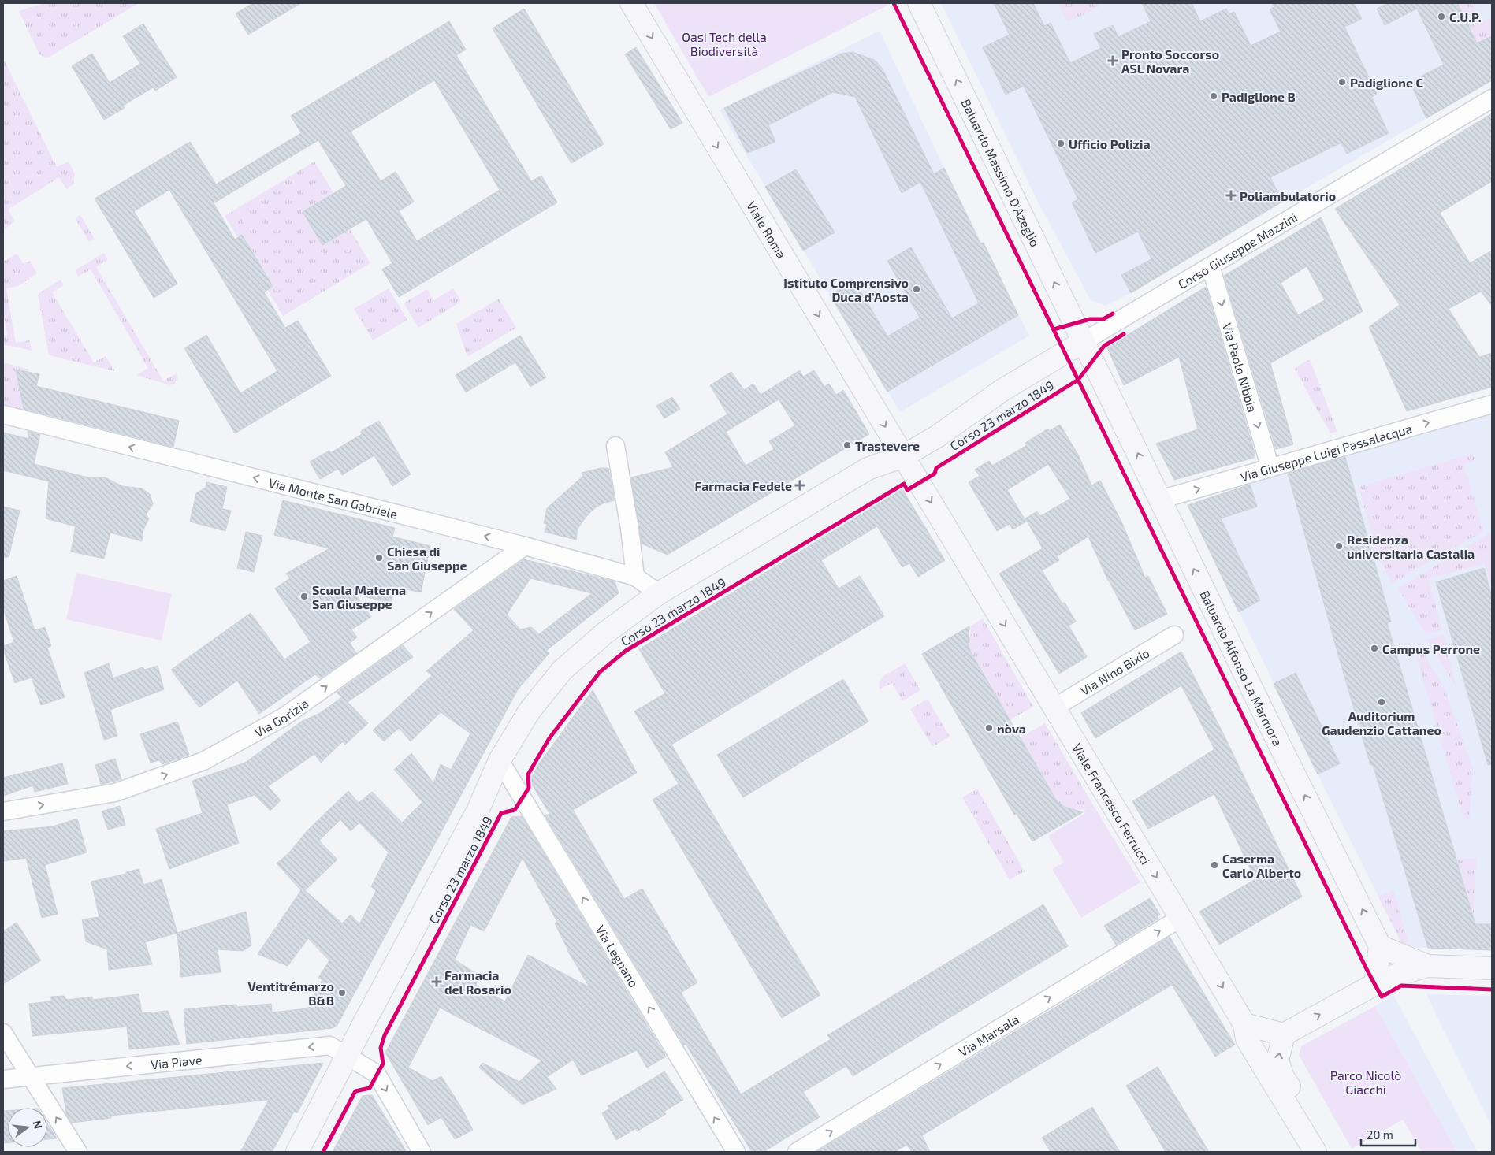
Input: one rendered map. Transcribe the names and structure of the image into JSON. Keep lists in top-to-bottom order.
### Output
{
  "streets": {
    "street": [
      "Baluardo Massimo D'Azeglio",
      "Viale Roma",
      "Corso Giuseppe Mazzini",
      "Via Paolo Nibbia",
      "Corso 23 marzo 1849",
      "Via Giuseppe Luigi Passalacqua",
      "Via Monte San Gabriele",
      "Baluardo Alfonso La Marmora",
      "Via Nino Bixio",
      "Via Gorizia",
      "Viale Francesco Ferrucci",
      "Via Legnano",
      "Via Marsala",
      "Via Piave"
    ]
  },
  "crossings": [
    ["Baluardo Massimo D'Azeglio", "Corso Giuseppe Mazzini"],
    ["Baluardo Massimo D'Azeglio", "Corso 23 marzo 1849"],
    ["Baluardo Massimo D'Azeglio", "Baluardo Alfonso La Marmora"],
    ["Viale Roma", "Corso 23 marzo 1849"],
    ["Viale Roma", "Viale Francesco Ferrucci"],
    ["Corso Giuseppe Mazzini", "Via Paolo Nibbia"],
    ["Corso Giuseppe Mazzini", "Corso 23 marzo 1849"],
    ["Corso Giuseppe Mazzini", "Baluardo Alfonso La Marmora"],
    ["Via Paolo Nibbia", "Via Giuseppe Luigi Passalacqua"],
    ["Corso 23 marzo 1849", "Via Monte San Gabriele"],
    ["Corso 23 marzo 1849", "Baluardo Alfonso La Marmora"],
    ["Corso 23 marzo 1849", "Viale Francesco Ferrucci"],
    ["Corso 23 marzo 1849", "Via Legnano"],
    ["Corso 23 marzo 1849", "Via Piave"],
    ["Via Giuseppe Luigi Passalacqua", "Baluardo Alfonso La Marmora"],
    ["Via Monte San Gabriele", "Via Gorizia"],
    ["Via Nino Bixio", "Viale Francesco Ferrucci"],
    ["Viale Francesco Ferrucci", "Via Marsala"]
  ],
  "one_way": [
    "Baluardo Massimo D'Azeglio",
    "Viale Roma",
    "Via Paolo Nibbia",
    "Via Giuseppe Luigi Passalacqua",
    "Via Monte San Gabriele",
    "Baluardo Alfonso La Marmora",
    "Via Gorizia",
    "Viale Francesco Ferrucci",
    "Via Legnano",
    "Via Marsala"
  ],
  "parks": ["Oasi Tech della Biodiversità", "Parco Nicolò Giacchi"],
  "places": {
    "other": [
      "C.U.P.",
      "Padiglione C",
      "Padiglione B",
      "Ufficio Polizia",
      "Istituto Comprensivo Duca d'Aosta",
      "Trastevere",
      "Residenza universitaria Castalia",
      "Chiesa di San Giuseppe",
      "Scuola Materna San Giuseppe",
      "Campus Perrone",
      "Auditorium Gaudenzio Cattaneo",
      "nòva",
      "Caserma Carlo Alberto",
      "Ventitrémarzo B&B"
    ],
    "health": [
      "Pronto Soccorso ASL Novara",
      "Poliambulatorio",
      "Farmacia Fedele",
      "Farmacia del Rosario"
    ]
  },
  "scale_bar": "20 m",
  "north": "right"
}
